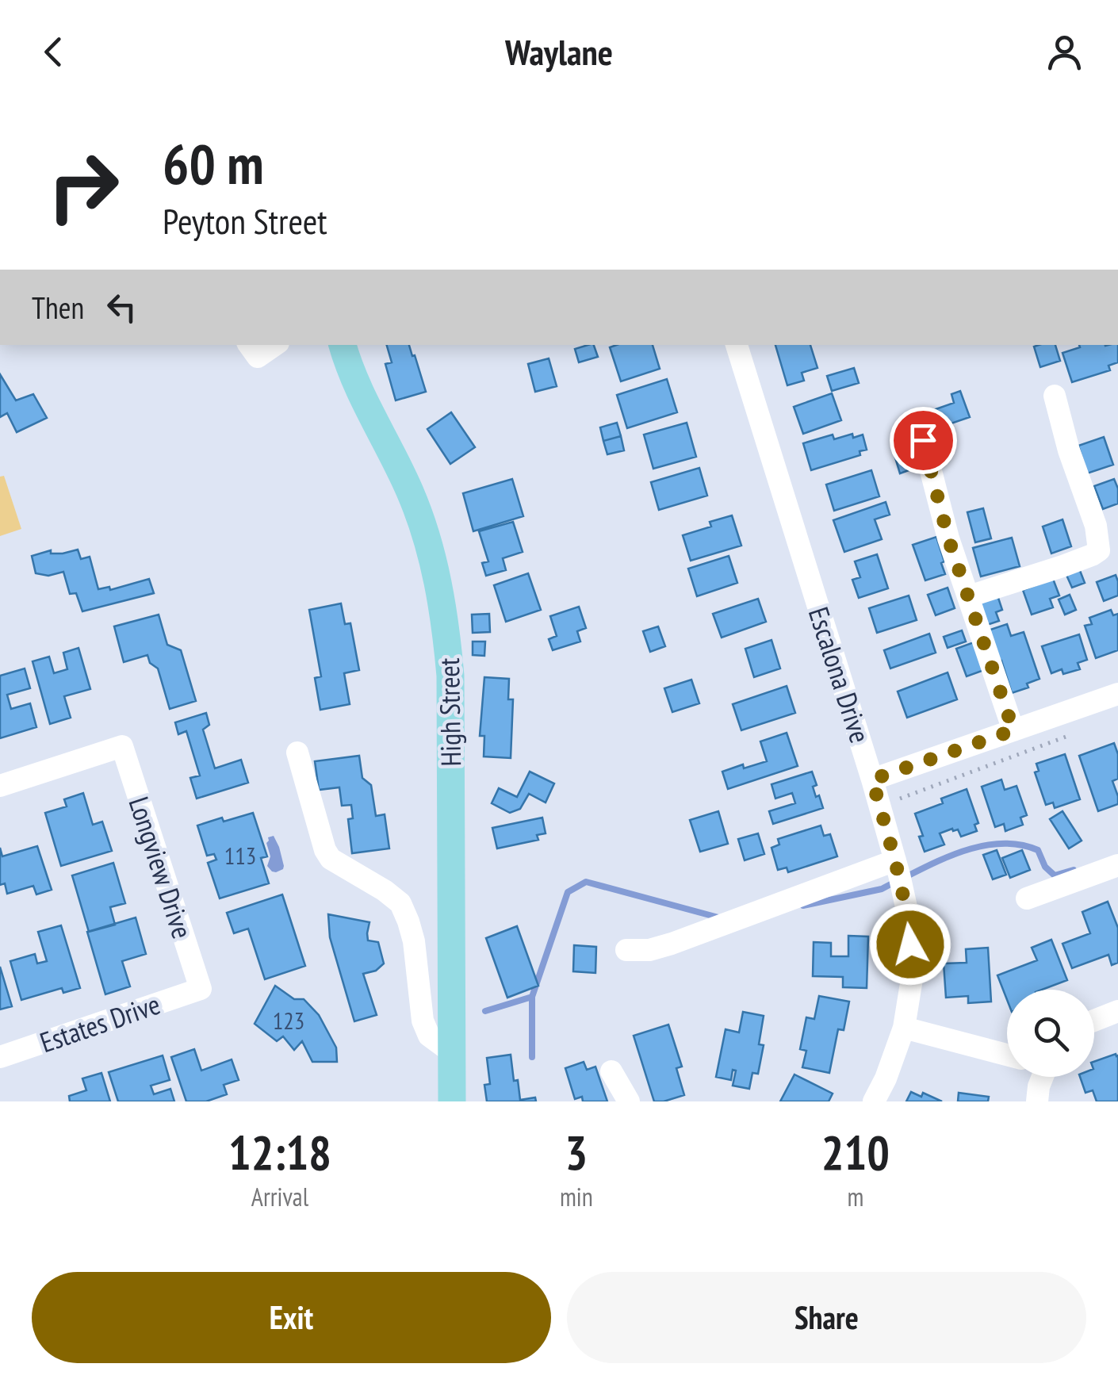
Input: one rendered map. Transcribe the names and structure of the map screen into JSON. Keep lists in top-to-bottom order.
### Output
{
  "streets": {
    "main road": ["High Street"],
    "street": ["Escalona Drive", "Longview Drive", "Estates Drive"]
  },
  "crossings": [
    ["Longview Drive", "Estates Drive"]
  ],
  "house_numbers": ["113", "123"],
  "page": {
    "header": "Waylane",
    "turn": ["60 m", "Peyton Street"],
    "then": "Then",
    "eta": [
      "12:18",
      "Arrival",
      "3",
      "min",
      "210",
      "m"
    ],
    "buttons": ["Exit", "Share"]
  }
}
